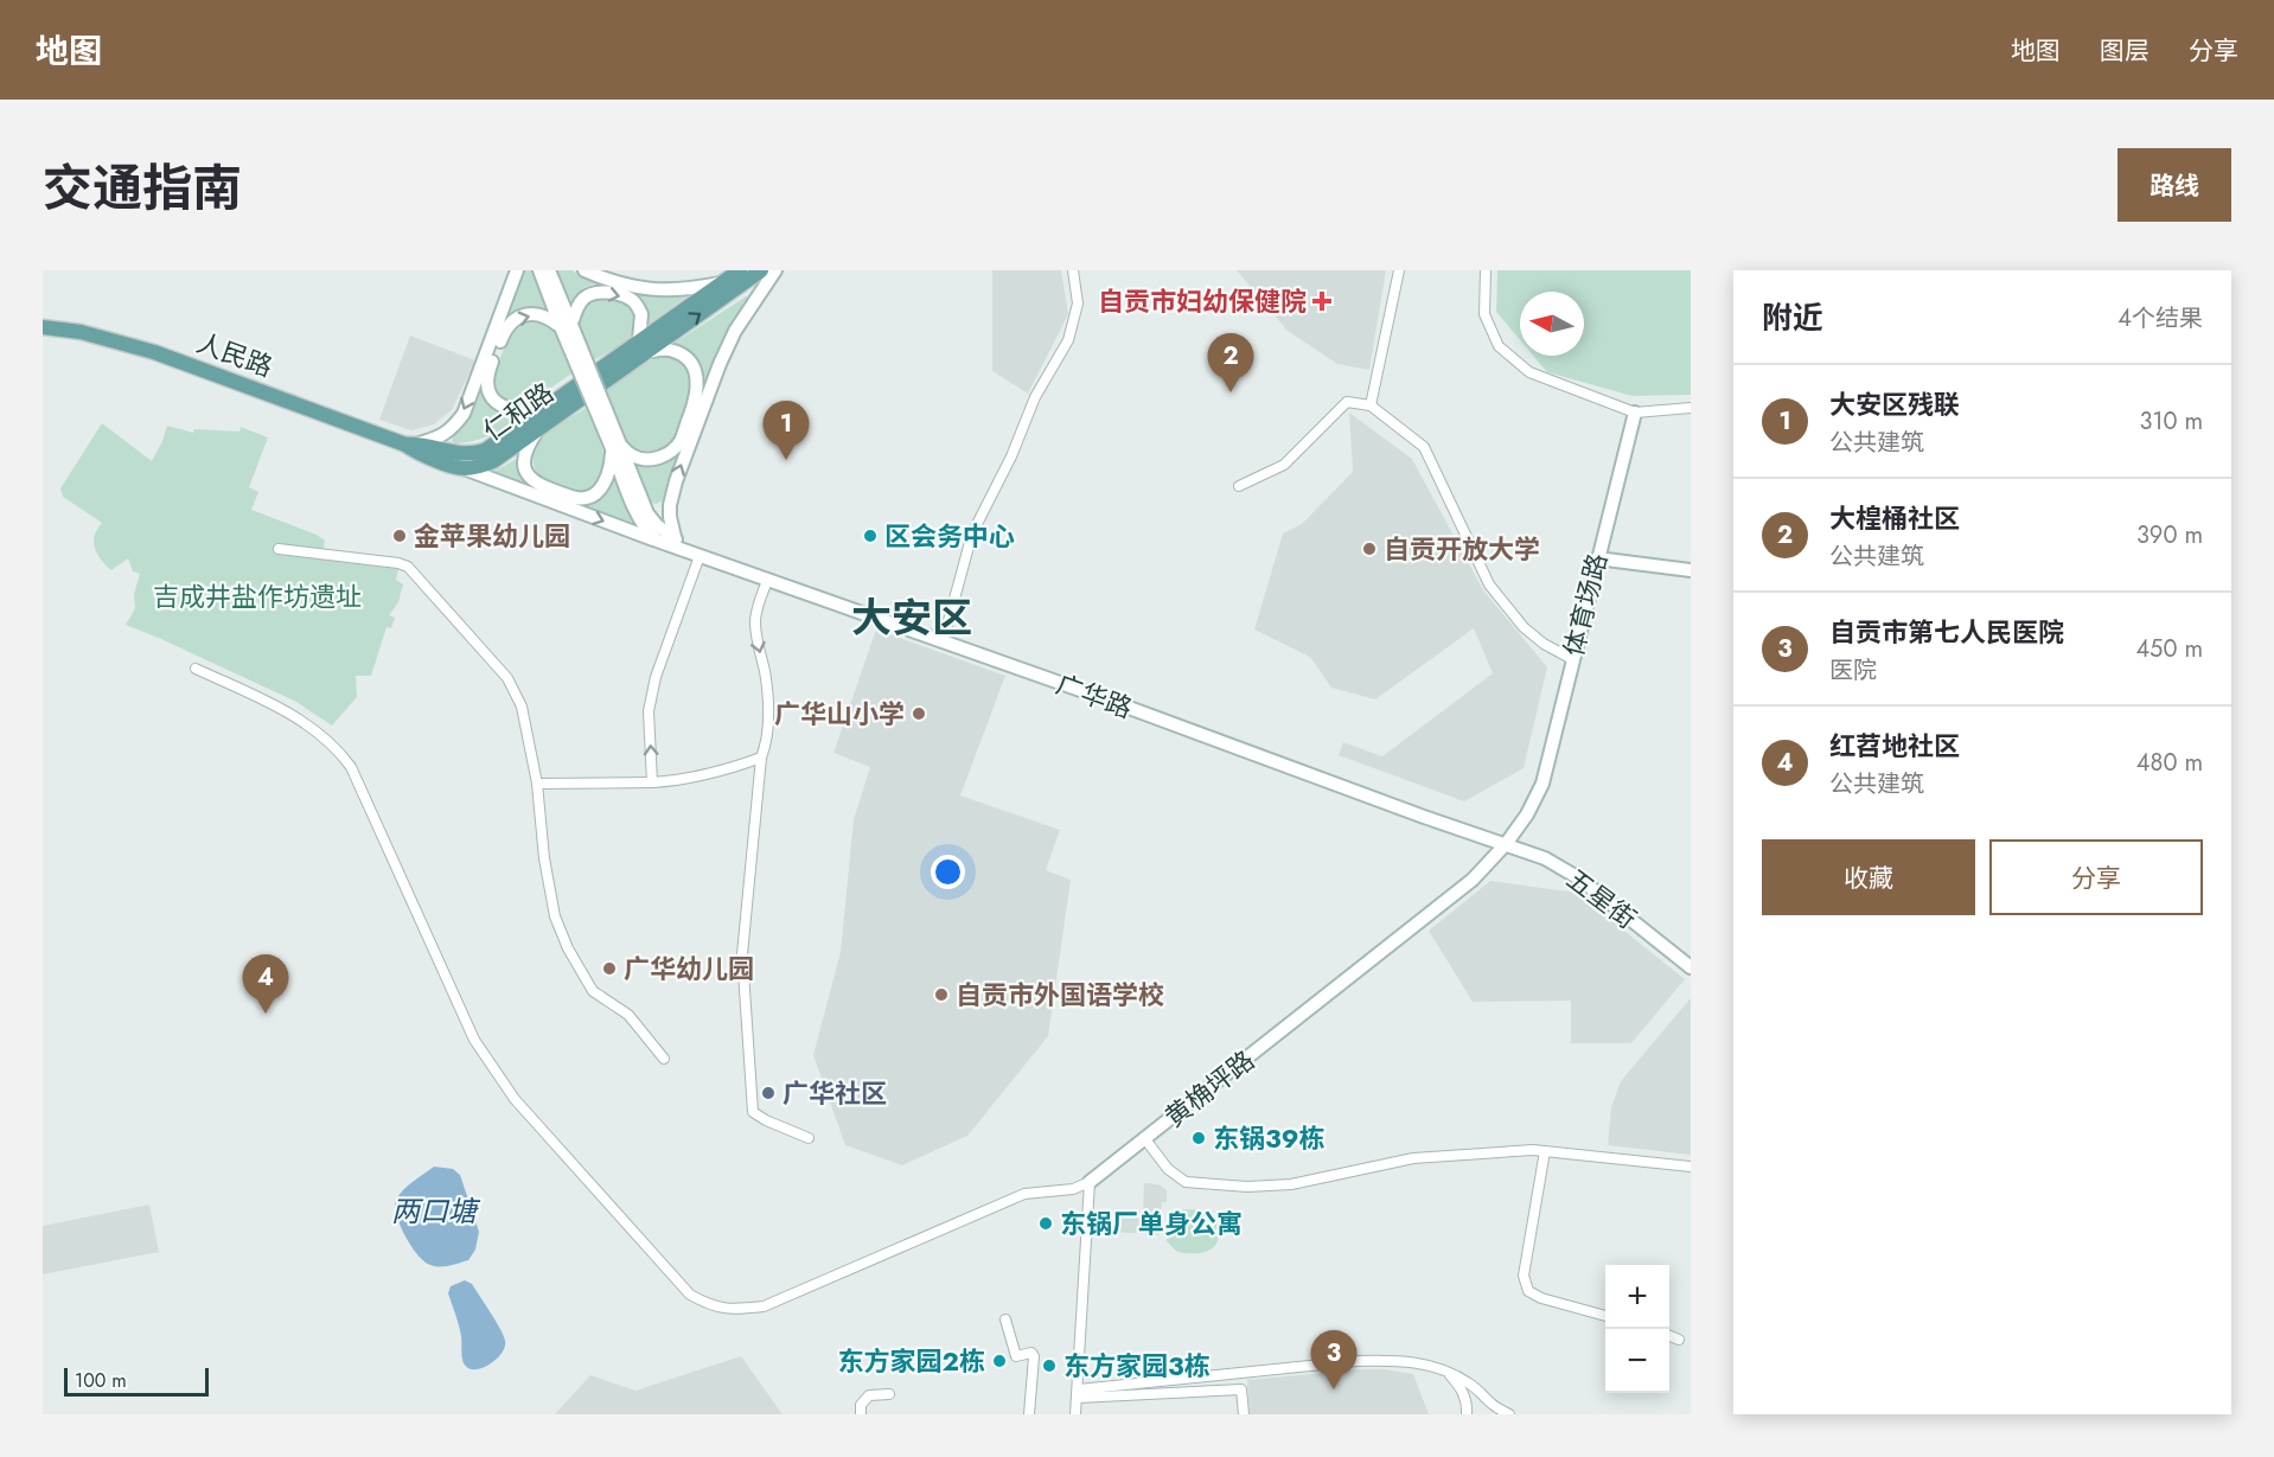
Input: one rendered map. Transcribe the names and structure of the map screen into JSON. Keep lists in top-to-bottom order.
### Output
{
  "streets": {
    "main road": [
      "人民路",
      "仁和路",
      "体育场路",
      "广华路",
      "五星街",
      "黄桷坪路"
    ]
  },
  "crossings": [
    ["人民路", "仁和路"],
    ["体育场路", "广华路"],
    ["体育场路", "五星街"],
    ["体育场路", "黄桷坪路"],
    ["广华路", "五星街"],
    ["广华路", "黄桷坪路"],
    ["五星街", "黄桷坪路"]
  ],
  "districts": ["大安区"],
  "water": ["两口塘"],
  "parks": ["吉成井盐作坊遗址"],
  "places": {
    "health": ["自贡市妇幼保健院"],
    "other": [
      "金苹果幼儿园",
      "区会务中心",
      "自贡开放大学",
      "广华山小学",
      "广华幼儿园",
      "自贡市外国语学校",
      "广华社区",
      "东锅39栋",
      "东锅厂单身公寓",
      "东方家园2栋",
      "东方家园3栋"
    ]
  },
  "scale_bar": "100 m",
  "north": "left",
  "page": {
    "header": "地图",
    "nav": ["地图", "图层", "分享"],
    "title": "交通指南",
    "buttons": [
      "路线",
      ["收藏", "分享"]
    ],
    "heading": ["附近", "4个结果"],
    "pins": [
      "2",
      "1",
      "4",
      "3"
    ],
    "list": [
      {
        "mark": "1",
        "name": "大安区残联",
        "note": "公共建筑",
        "value": "310 m"
      },
      {
        "mark": "2",
        "name": "大楻桶社区",
        "note": "公共建筑",
        "value": "390 m"
      },
      {
        "mark": "3",
        "name": "自贡市第七人民医院",
        "note": "医院",
        "value": "450 m"
      },
      {
        "mark": "4",
        "name": "红苕地社区",
        "note": "公共建筑",
        "value": "480 m"
      }
    ],
    "map_buttons": ["+", "−"],
    "scale": "100 m"
  }
}
